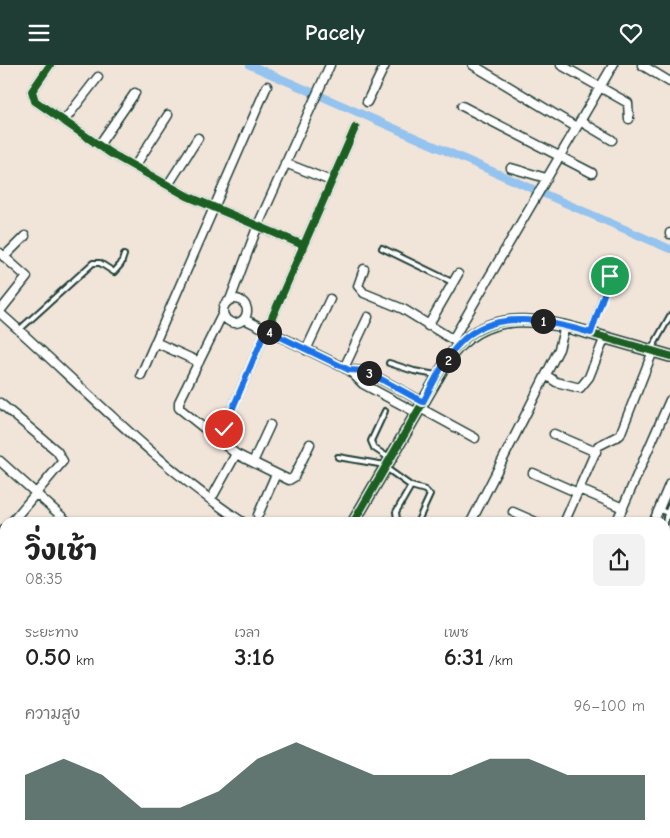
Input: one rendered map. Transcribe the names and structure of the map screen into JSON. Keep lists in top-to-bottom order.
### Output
{
  "page": {
    "header": "Pacely",
    "pins": [
      "1",
      "4",
      "2",
      "3"
    ],
    "heading": ["วิ่งเช้า", "08:35"],
    "stats": [
      ["ระยะทาง", "0.50 km"],
      ["เวลา", "3:16"],
      ["เพซ", "6:31 /km"]
    ],
    "chart": ["ความสูง", "96–100 m"]
  }
}
